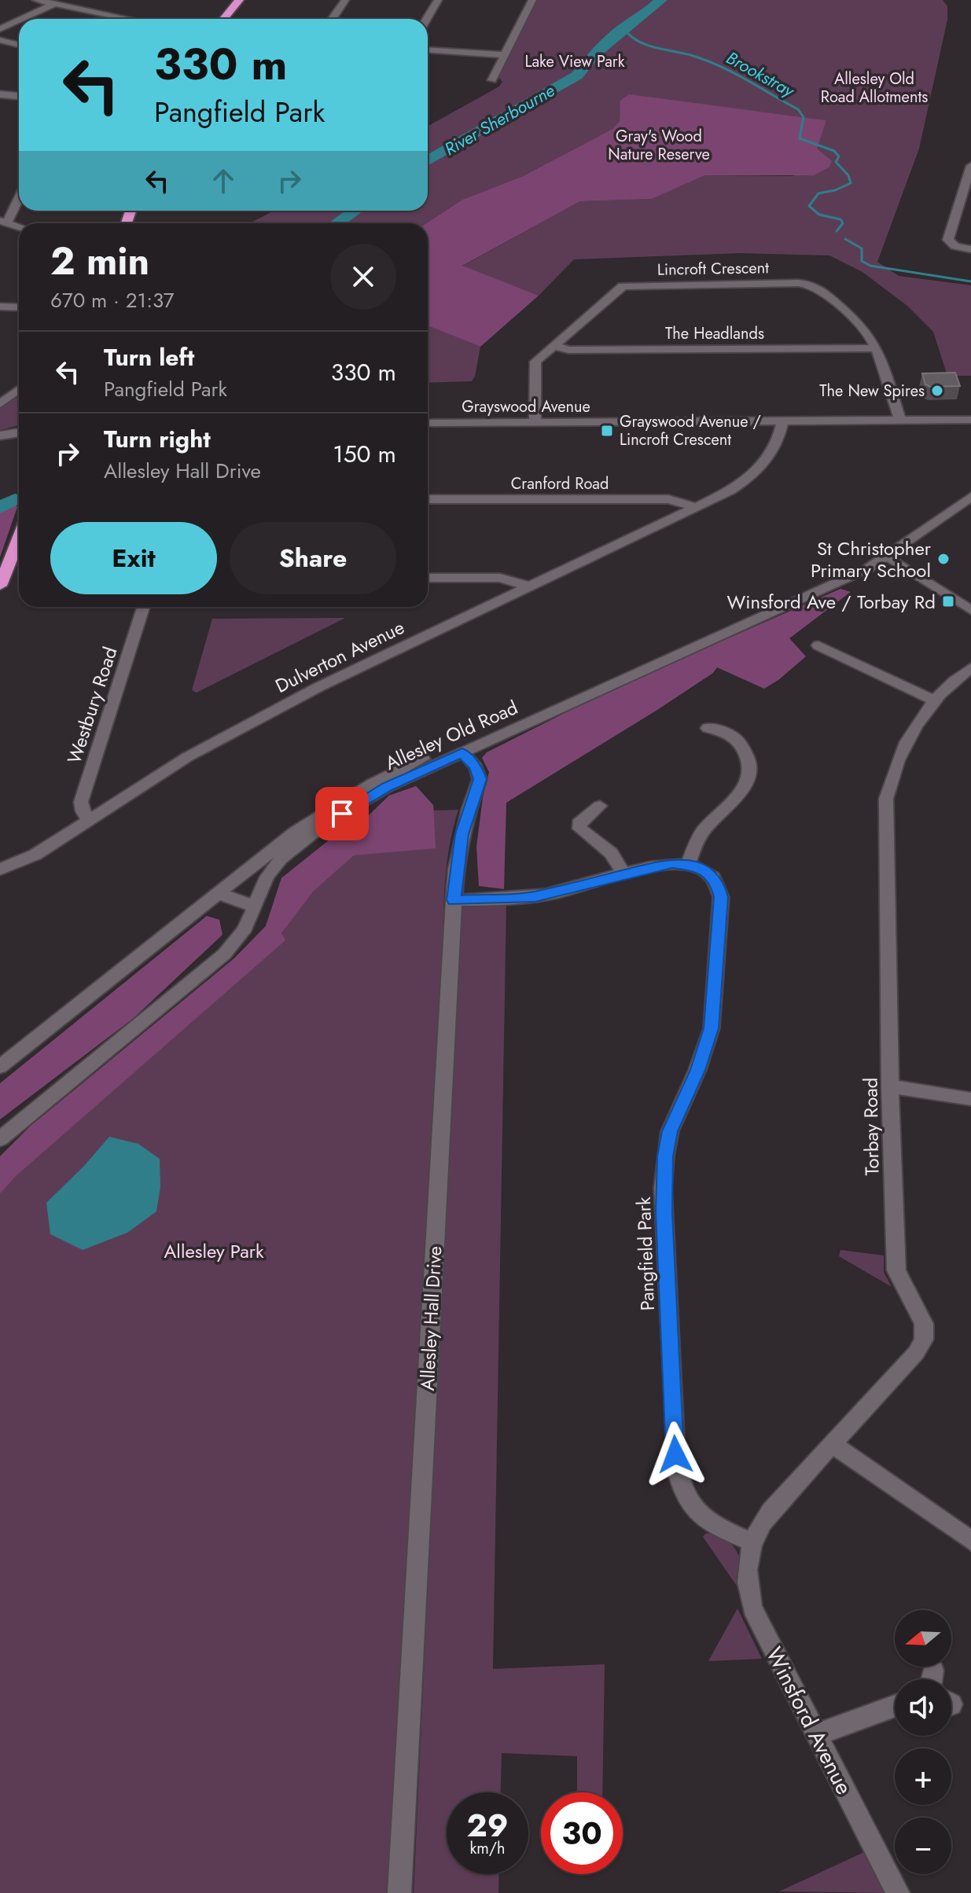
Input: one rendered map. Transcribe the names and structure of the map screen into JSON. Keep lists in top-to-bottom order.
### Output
{
  "streets": {
    "street": [
      "Lincroft Crescent",
      "The Headlands",
      "Grayswood Avenue",
      "Cranford Road",
      "Dulverton Avenue",
      "Westbury Road",
      "Allesley Old Road",
      "Torbay Road",
      "Pangfield Park",
      "Allesley Hall Drive",
      "Winsford Avenue"
    ]
  },
  "crossings": [
    ["Lincroft Crescent", "The Headlands"],
    ["Lincroft Crescent", "Grayswood Avenue"],
    ["Grayswood Avenue", "Dulverton Avenue"],
    ["Cranford Road", "Dulverton Avenue"],
    ["Dulverton Avenue", "Westbury Road"],
    ["Allesley Old Road", "Allesley Hall Drive"],
    ["Torbay Road", "Pangfield Park"],
    ["Torbay Road", "Winsford Avenue"],
    ["Pangfield Park", "Winsford Avenue"]
  ],
  "water": ["Brookstray", "River Sherbourne"],
  "parks": [
    "Lake View Park",
    "Allesley Old Road Allotments",
    "Gray's Wood Nature Reserve",
    "Allesley Park"
  ],
  "places": {
    "other": ["The New Spires", "St Christopher Primary School"],
    "transit": ["Grayswood Avenue / Lincroft Crescent", "Winsford Ave / Torbay Rd"]
  },
  "north": "left",
  "page": {
    "turn": ["330 m", "Pangfield Park"],
    "heading": ["2 min", "670 m · 21:37"],
    "list": [
      {
        "name": "Turn left",
        "note": "Pangfield Park",
        "value": "330 m"
      },
      {
        "name": "Turn right",
        "note": "Allesley Hall Drive",
        "value": "150 m"
      }
    ],
    "buttons": ["Exit", "Share"],
    "map_buttons": ["+", "−"],
    "speed": "29 km/h",
    "limit": "30"
  }
}
